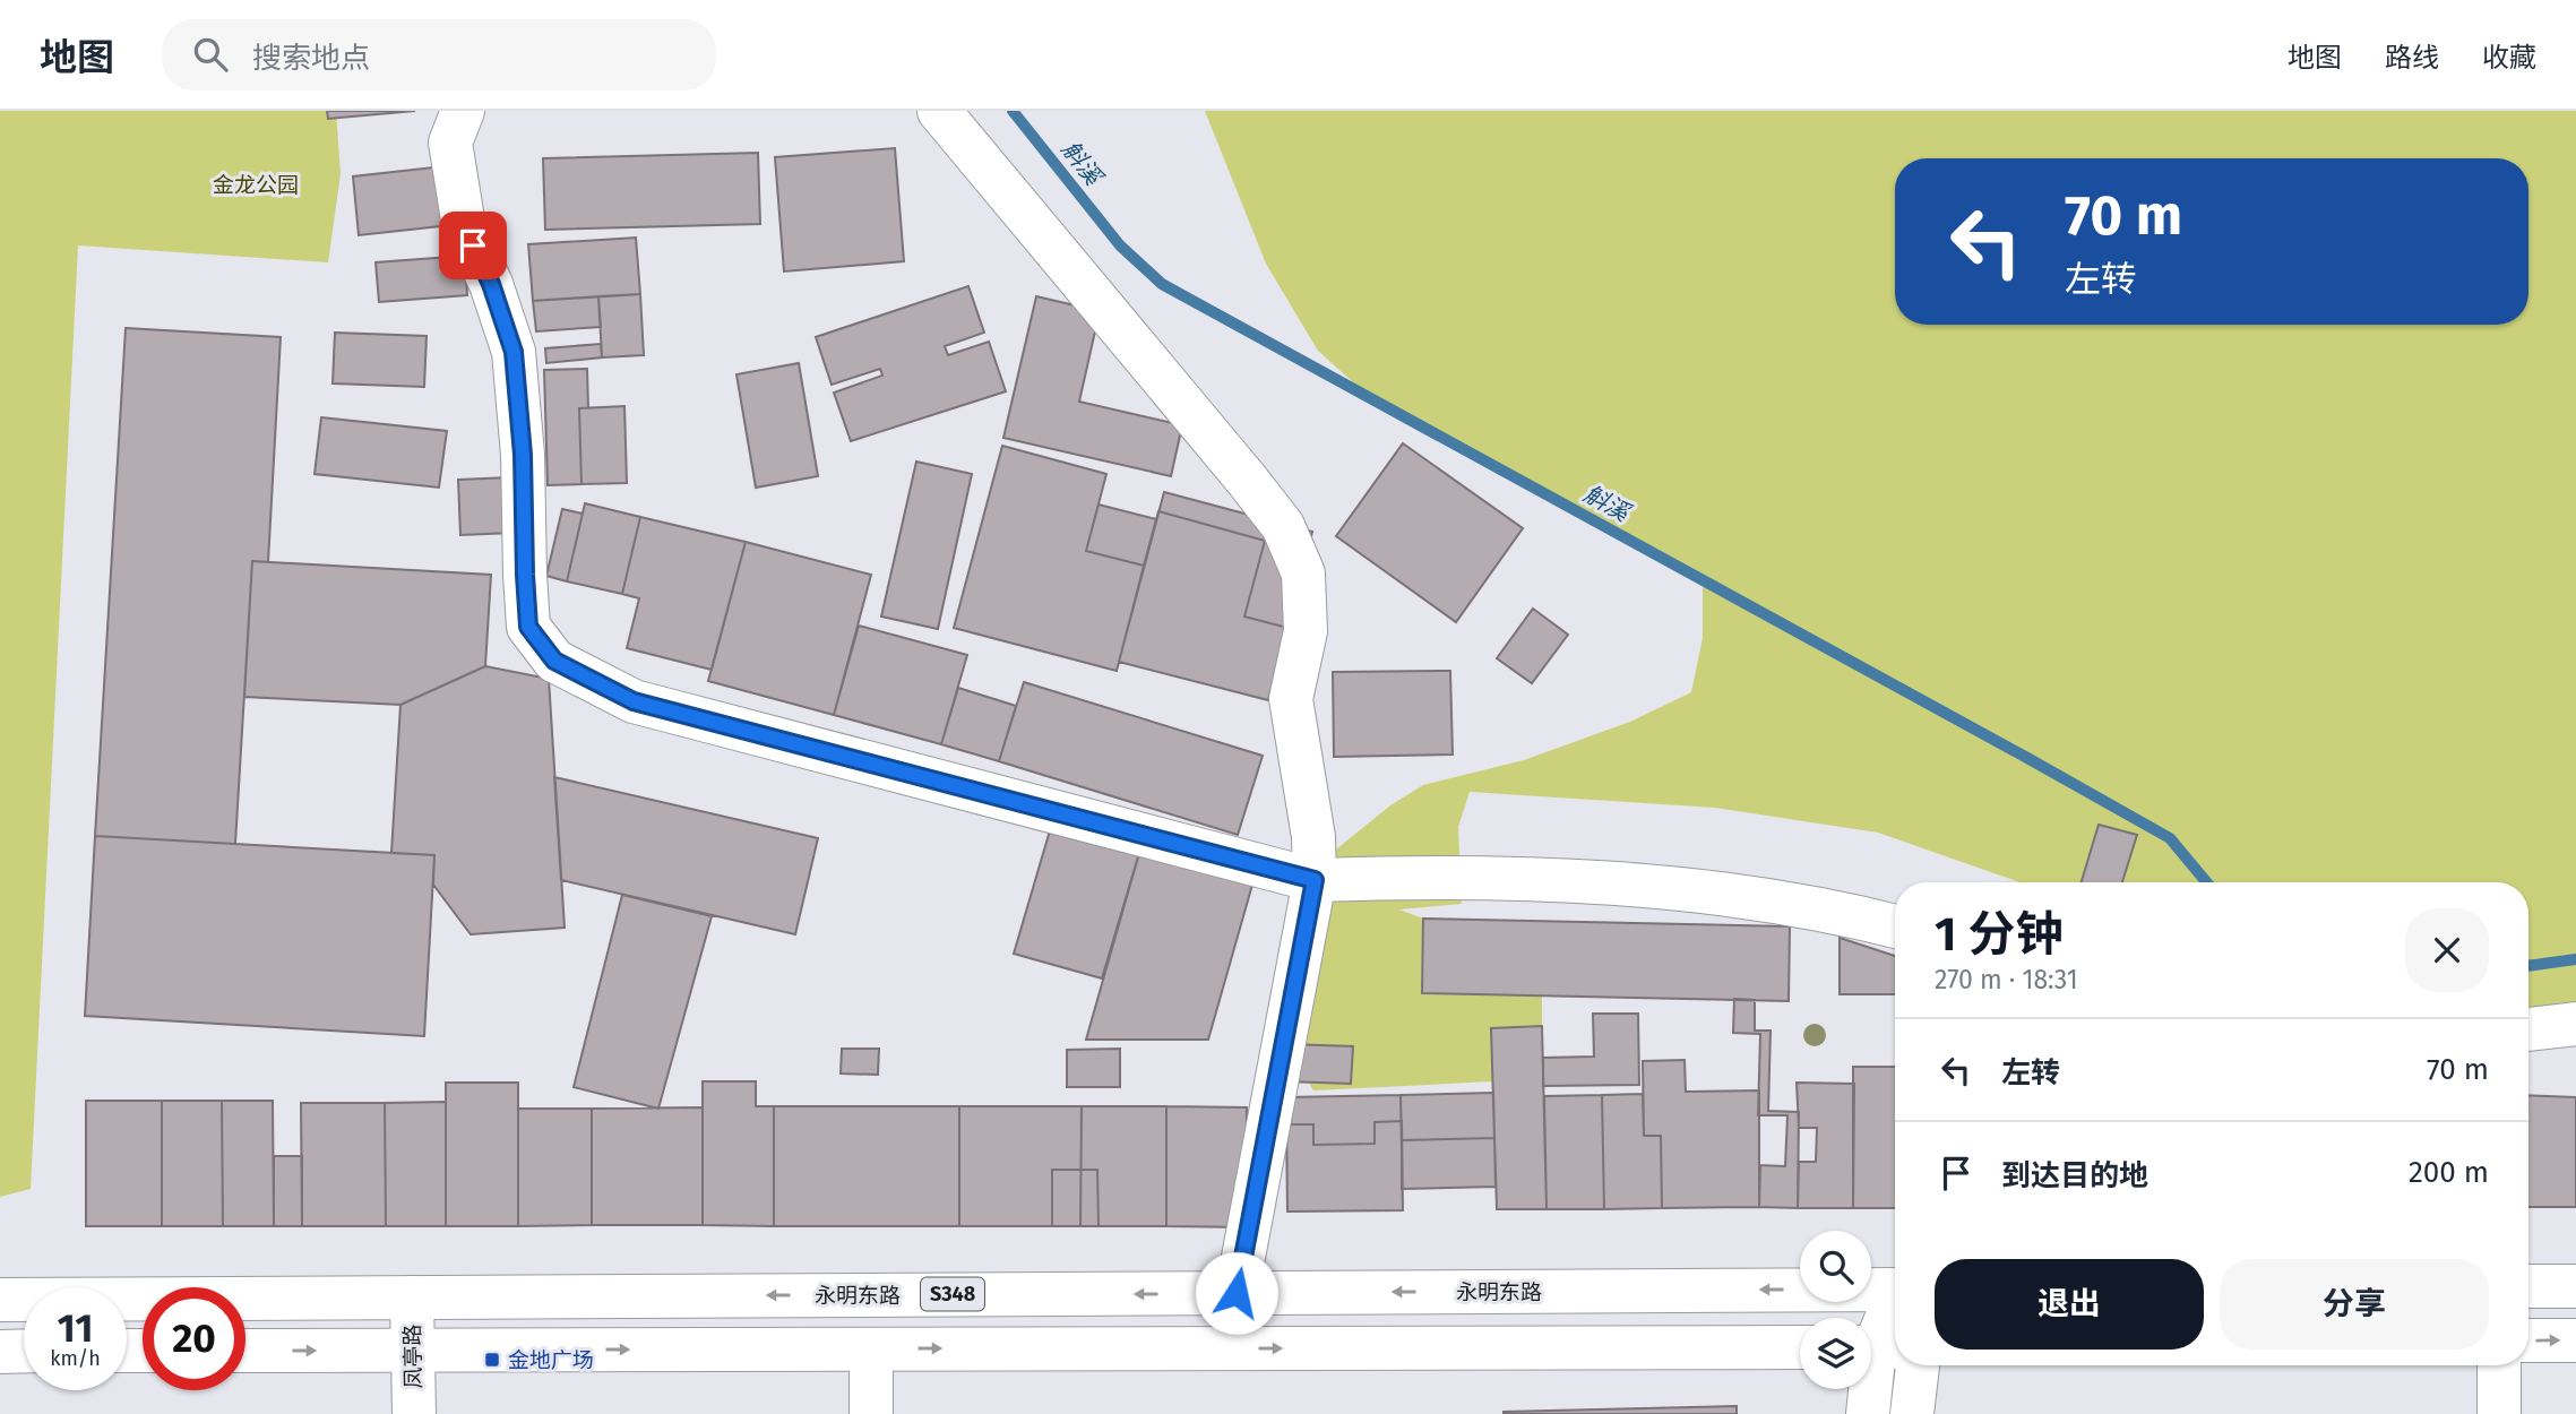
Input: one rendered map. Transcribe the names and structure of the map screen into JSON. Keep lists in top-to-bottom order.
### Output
{
  "streets": {
    "main road": ["永明东路", "S348", "凤亭路"]
  },
  "crossings": [
    ["永明东路", "凤亭路"]
  ],
  "water": ["斛溪"],
  "parks": ["金龙公园"],
  "places": {
    "transit": ["金地广场"]
  },
  "page": {
    "header": "地图",
    "search": "搜索地点",
    "nav": ["地图", "路线", "收藏"],
    "turn": ["70 m", "左转"],
    "heading": ["1 分钟", "270 m · 18:31"],
    "list": [
      {
        "name": "左转",
        "value": "70 m"
      },
      {
        "name": "到达目的地",
        "value": "200 m"
      }
    ],
    "buttons": ["退出", "分享"],
    "speed": "11 km/h",
    "limit": "20"
  }
}
